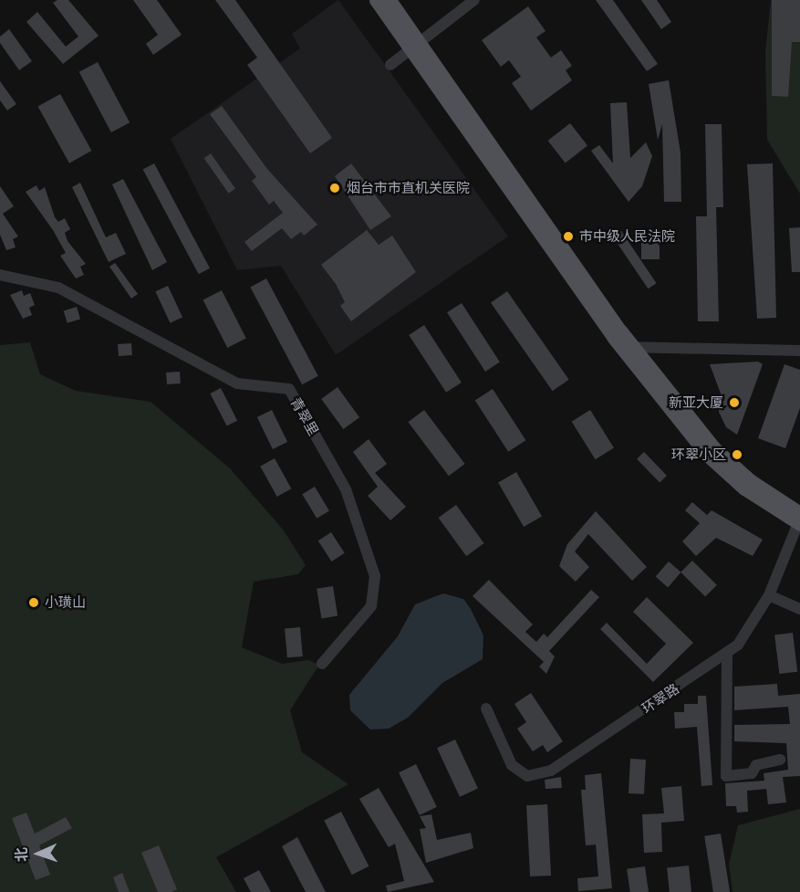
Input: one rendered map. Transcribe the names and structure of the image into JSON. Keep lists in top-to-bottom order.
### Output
{
  "streets": {
    "street": ["青翠里", "环翠路"]
  },
  "places": [
    "烟台市市直机关医院",
    "市中级人民法院",
    "新亚大厦",
    "环翠小区",
    "小璜山"
  ],
  "north": "left"
}
